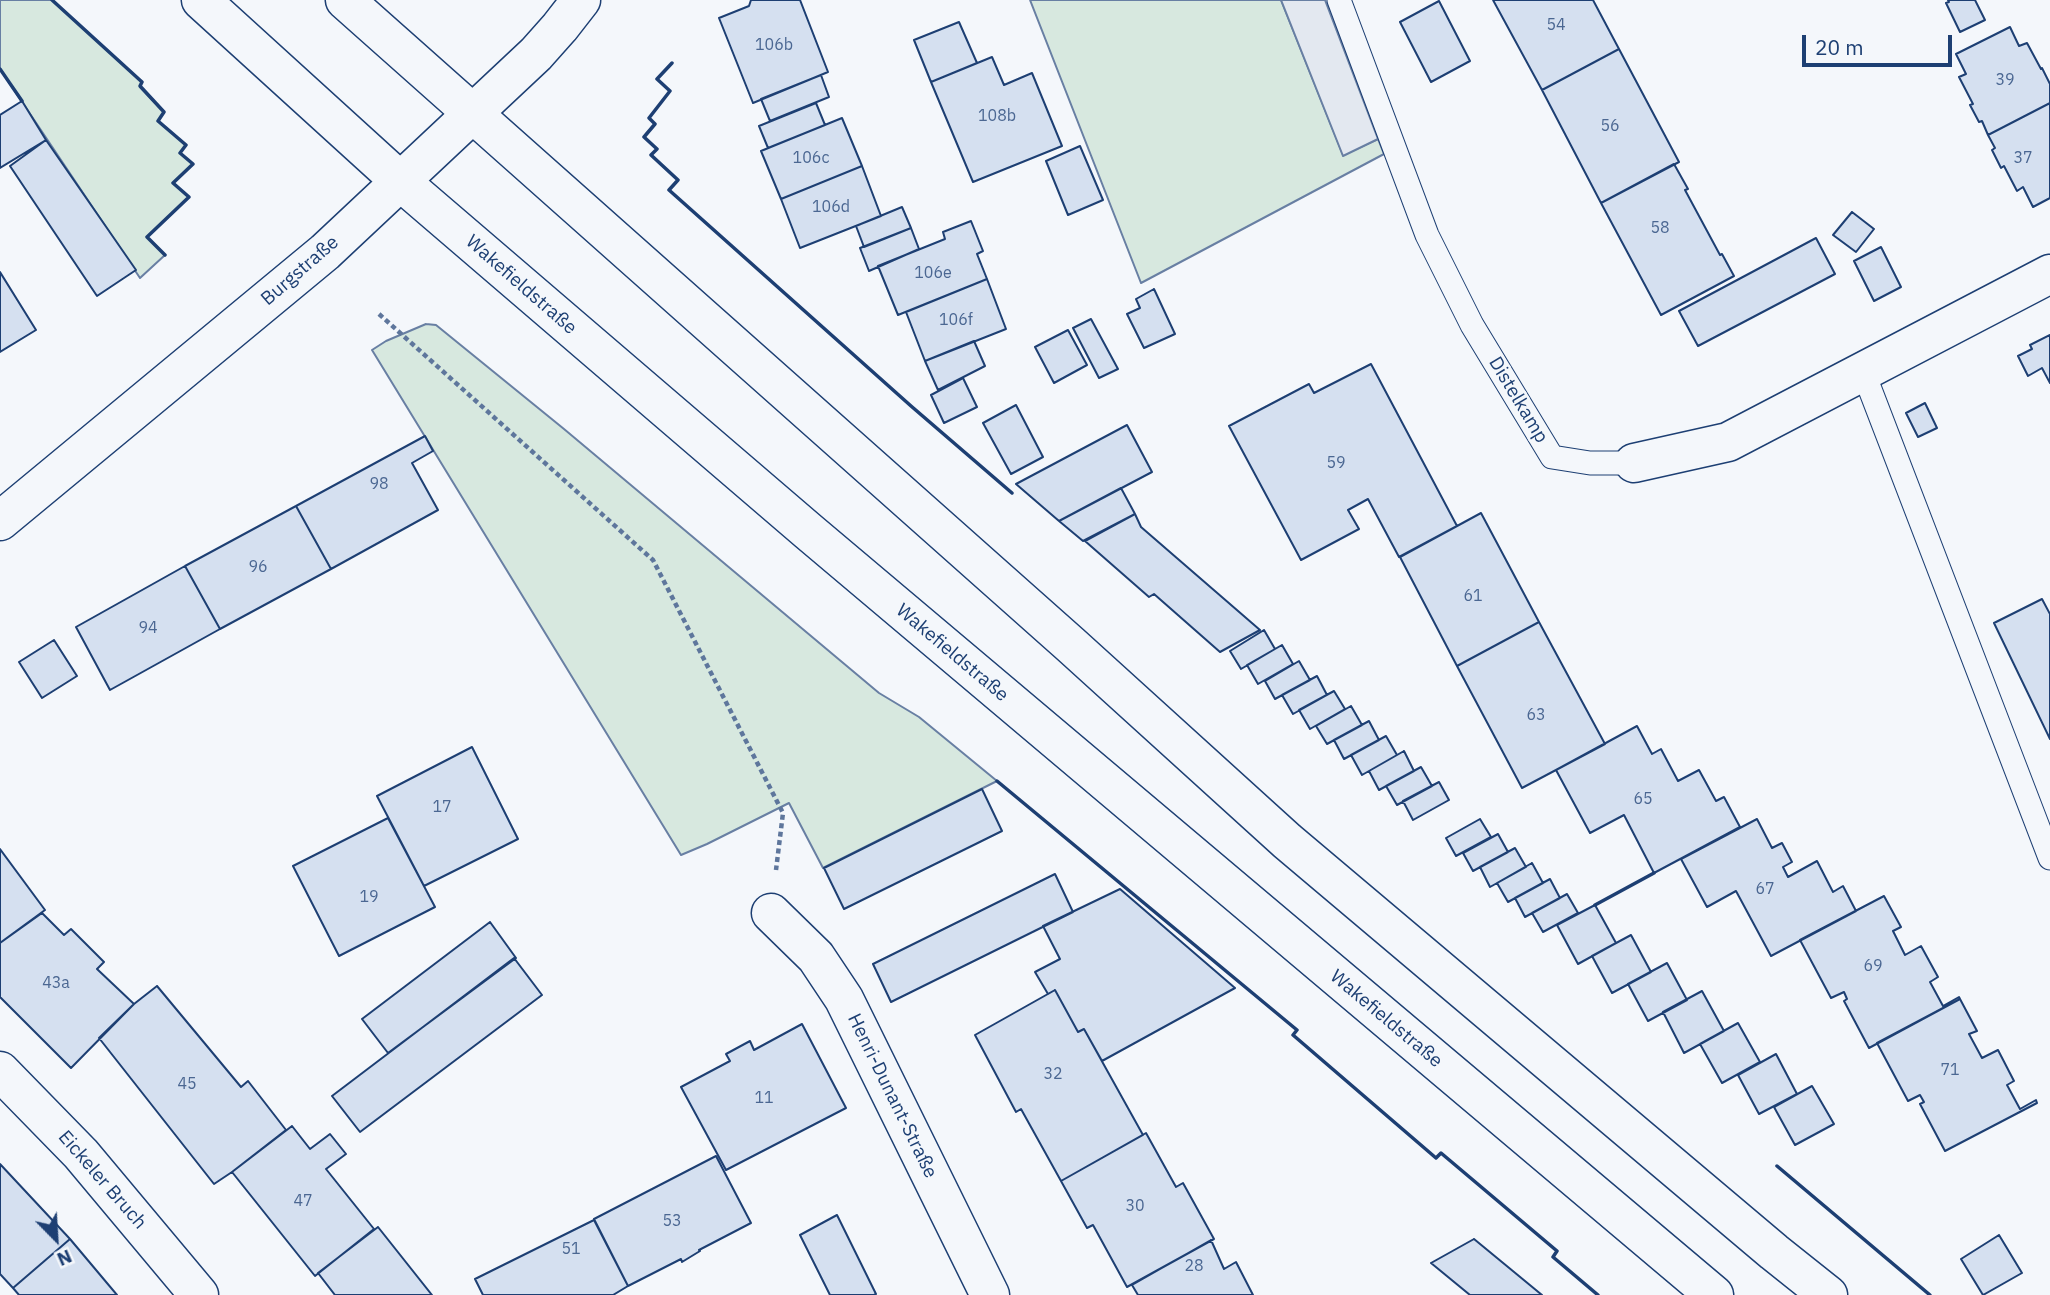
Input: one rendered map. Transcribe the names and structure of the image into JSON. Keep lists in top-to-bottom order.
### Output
{
  "streets": {
    "main road": [
      "Burgstraße",
      "Wakefieldstraße",
      "Distelkamp",
      "Henri-Dunant-Straße",
      "Eickeler Bruch"
    ]
  },
  "crossings": [
    ["Burgstraße", "Wakefieldstraße"]
  ],
  "house_numbers": [
    "54",
    "106b",
    "39",
    "108b",
    "56",
    "106c",
    "37",
    "106d",
    "58",
    "106e",
    "106f",
    "59",
    "98",
    "96",
    "61",
    "94",
    "63",
    "65",
    "17",
    "67",
    "19",
    "69",
    "43a",
    "71",
    "32",
    "45",
    "11",
    "47",
    "30",
    "53",
    "51",
    "28"
  ],
  "scale_bar": "20 m",
  "north": "bottom right"
}
